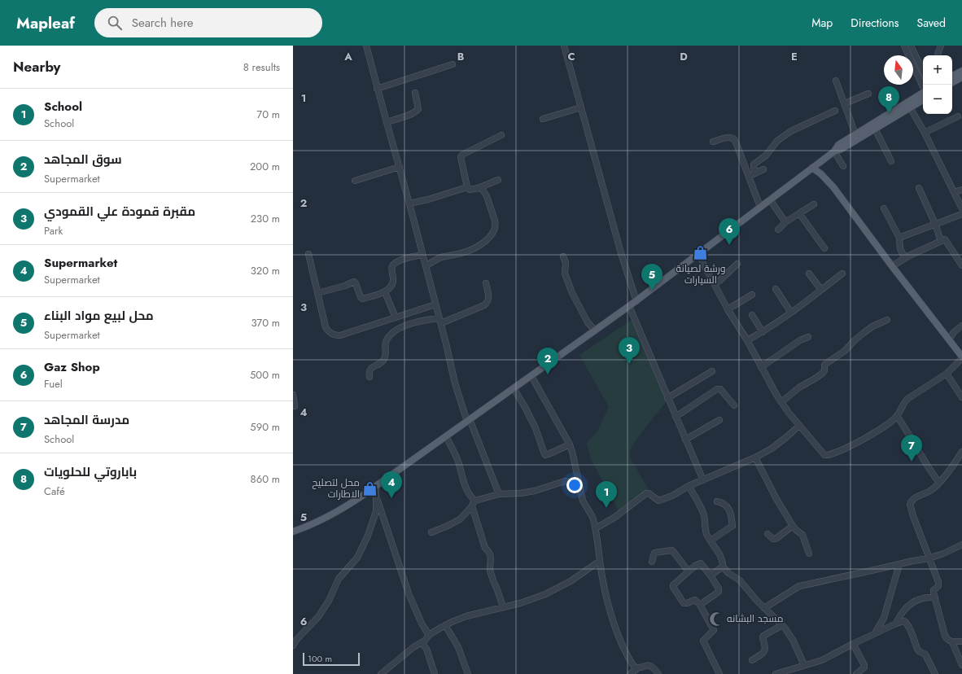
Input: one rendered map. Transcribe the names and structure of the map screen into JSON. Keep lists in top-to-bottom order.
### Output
{
  "places": {
    "shop": ["ورشة لصيانة السيارات", "محل لتصليح الاطارات"],
    "mosque": ["مسجد البشانه"]
  },
  "scale_bar": "100 m",
  "north": "top",
  "page": {
    "header": "Mapleaf",
    "search": "Search here",
    "nav": ["Map", "Directions", "Saved"],
    "heading": ["Nearby", "8 results"],
    "map_buttons": ["+", "−"],
    "pins": [
      "8",
      "6",
      "5",
      "3",
      "2",
      "7",
      "4",
      "1"
    ],
    "list": [
      {
        "mark": "1",
        "name": "School",
        "note": "School",
        "value": "70 m"
      },
      {
        "mark": "2",
        "name": "سوق المجاهد",
        "note": "Supermarket",
        "value": "200 m"
      },
      {
        "mark": "3",
        "name": "مقبرة قمودة علي القمودي",
        "note": "Park",
        "value": "230 m"
      },
      {
        "mark": "4",
        "name": "Supermarket",
        "note": "Supermarket",
        "value": "320 m"
      },
      {
        "mark": "5",
        "name": "محل لبيع مواد البناء",
        "note": "Supermarket",
        "value": "370 m"
      },
      {
        "mark": "6",
        "name": "Gaz Shop",
        "note": "Fuel",
        "value": "500 m"
      },
      {
        "mark": "7",
        "name": "مدرسة المجاهد",
        "note": "School",
        "value": "590 m"
      },
      {
        "mark": "8",
        "name": "باباروتي للحلويات",
        "note": "Café",
        "value": "860 m"
      }
    ],
    "scale": "100 m"
  },
  "grid": {
    "columns": [
      "A",
      "B",
      "C",
      "D",
      "E"
    ],
    "rows": [
      "1",
      "2",
      "3",
      "4",
      "5",
      "6"
    ]
  }
}
